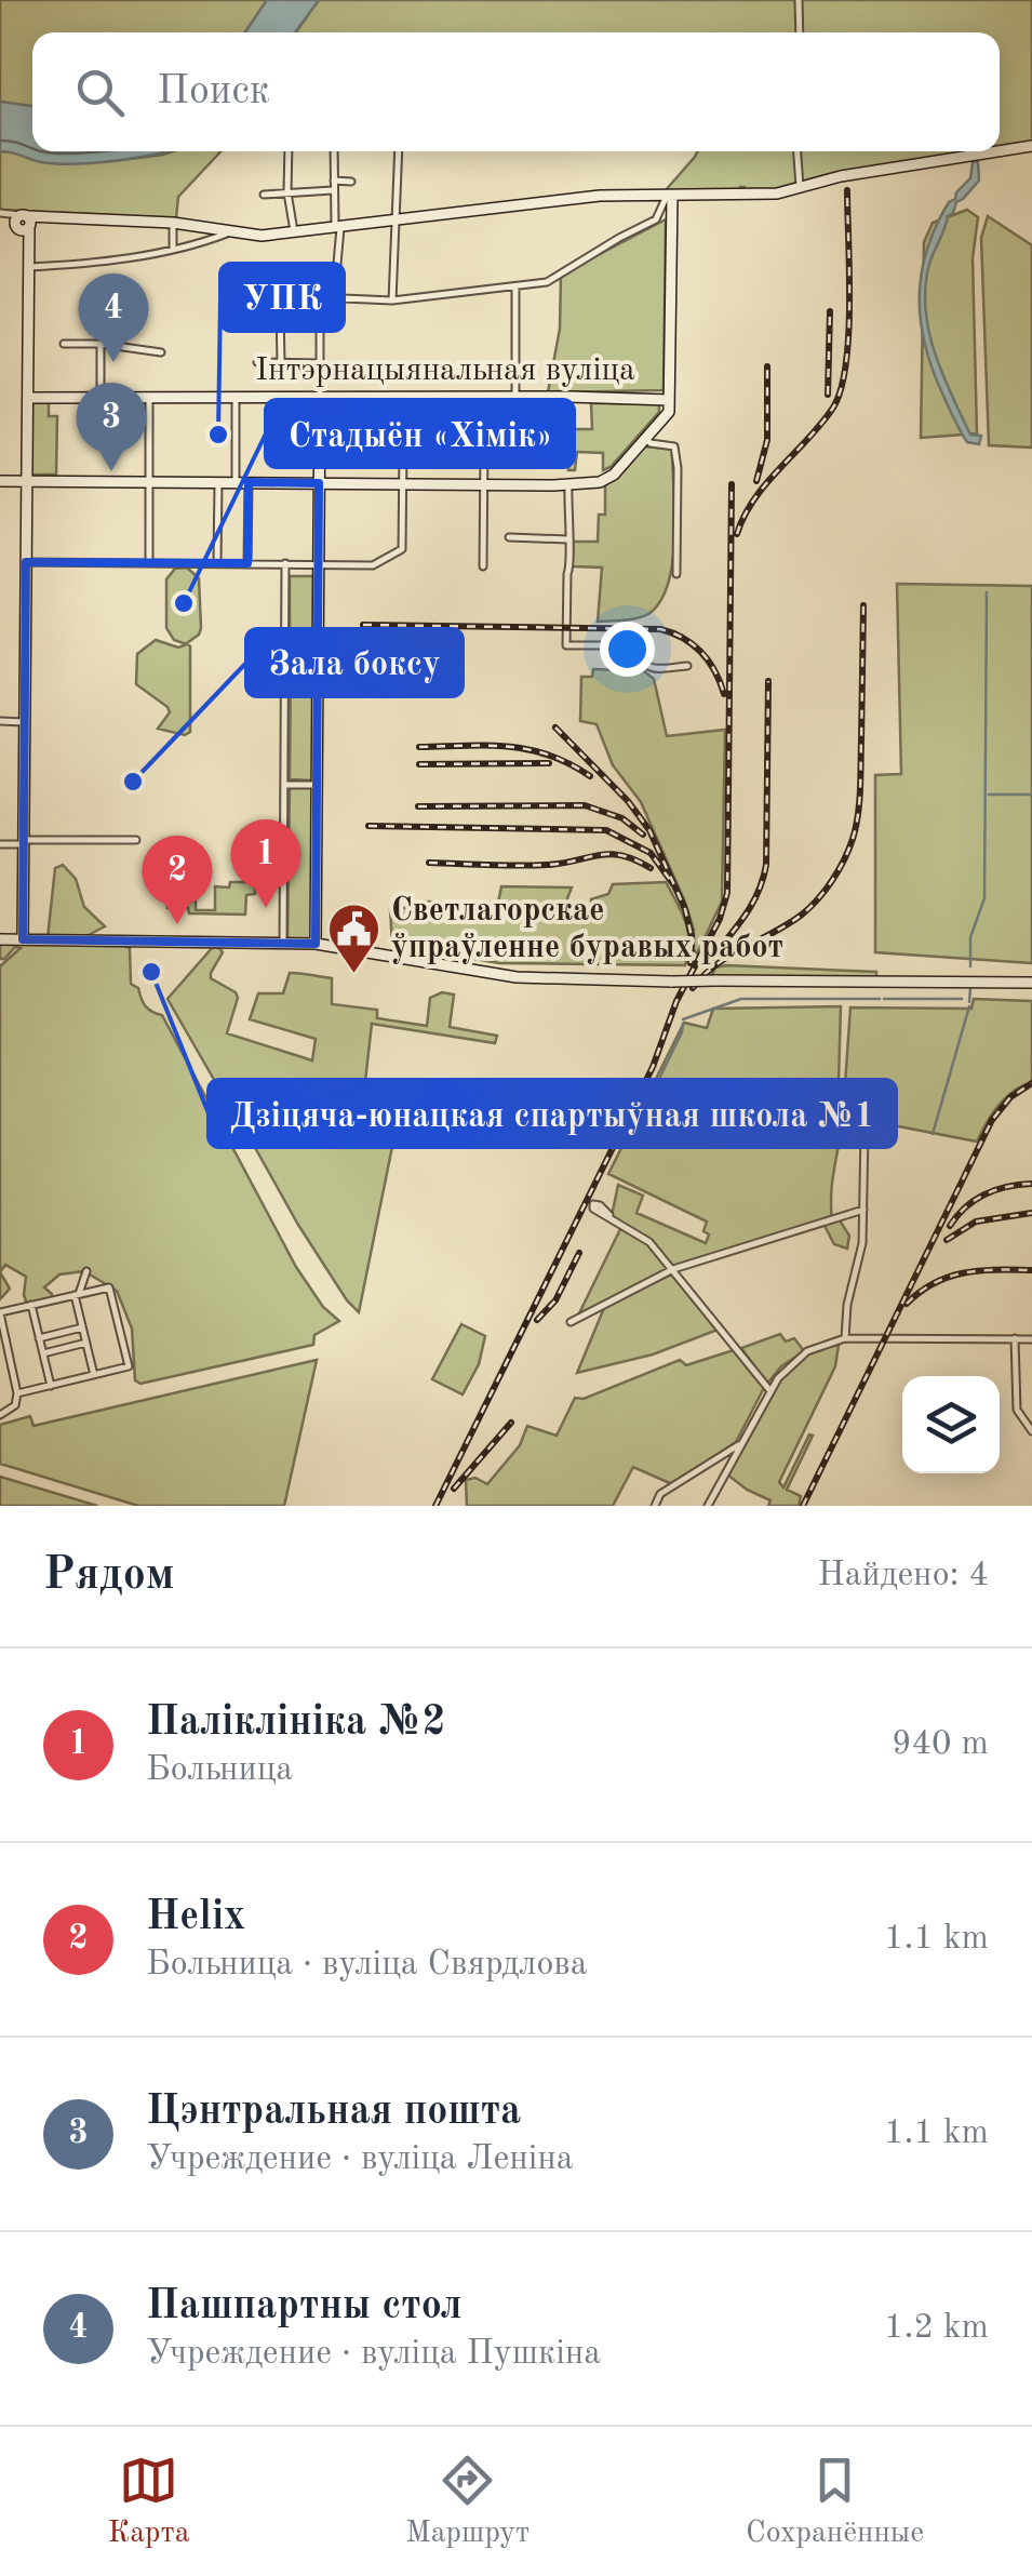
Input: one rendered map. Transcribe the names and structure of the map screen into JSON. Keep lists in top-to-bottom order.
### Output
{
  "streets": {
    "street": ["Інтэрнацыянальная вуліца"]
  },
  "places": {
    "other": [
      "УПК",
      "Стадыён «Хімік»",
      "Зала боксу",
      "Дзіцяча-юнацкая спартыўная школа №1"
    ],
    "public building": ["Светлагорскае ўпраўленне буравых работ"]
  },
  "page": {
    "search": "Поиск",
    "pins": [
      "4",
      "3",
      "1",
      "2"
    ],
    "heading": ["Рядом", "Найдено: 4"],
    "list": [
      {
        "mark": "1",
        "name": "Паліклініка №2",
        "note": "Больница",
        "value": "940 m"
      },
      {
        "mark": "2",
        "name": "Helix",
        "note": "Больница · вуліца Свярдлова",
        "value": "1.1 km"
      },
      {
        "mark": "3",
        "name": "Цэнтральная пошта",
        "note": "Учреждение · вуліца Леніна",
        "value": "1.1 km"
      },
      {
        "mark": "4",
        "name": "Пашпартны стол",
        "note": "Учреждение · вуліца Пушкіна",
        "value": "1.2 km"
      }
    ],
    "nav": ["Карта", "Маршрут", "Сохранённые"]
  }
}
